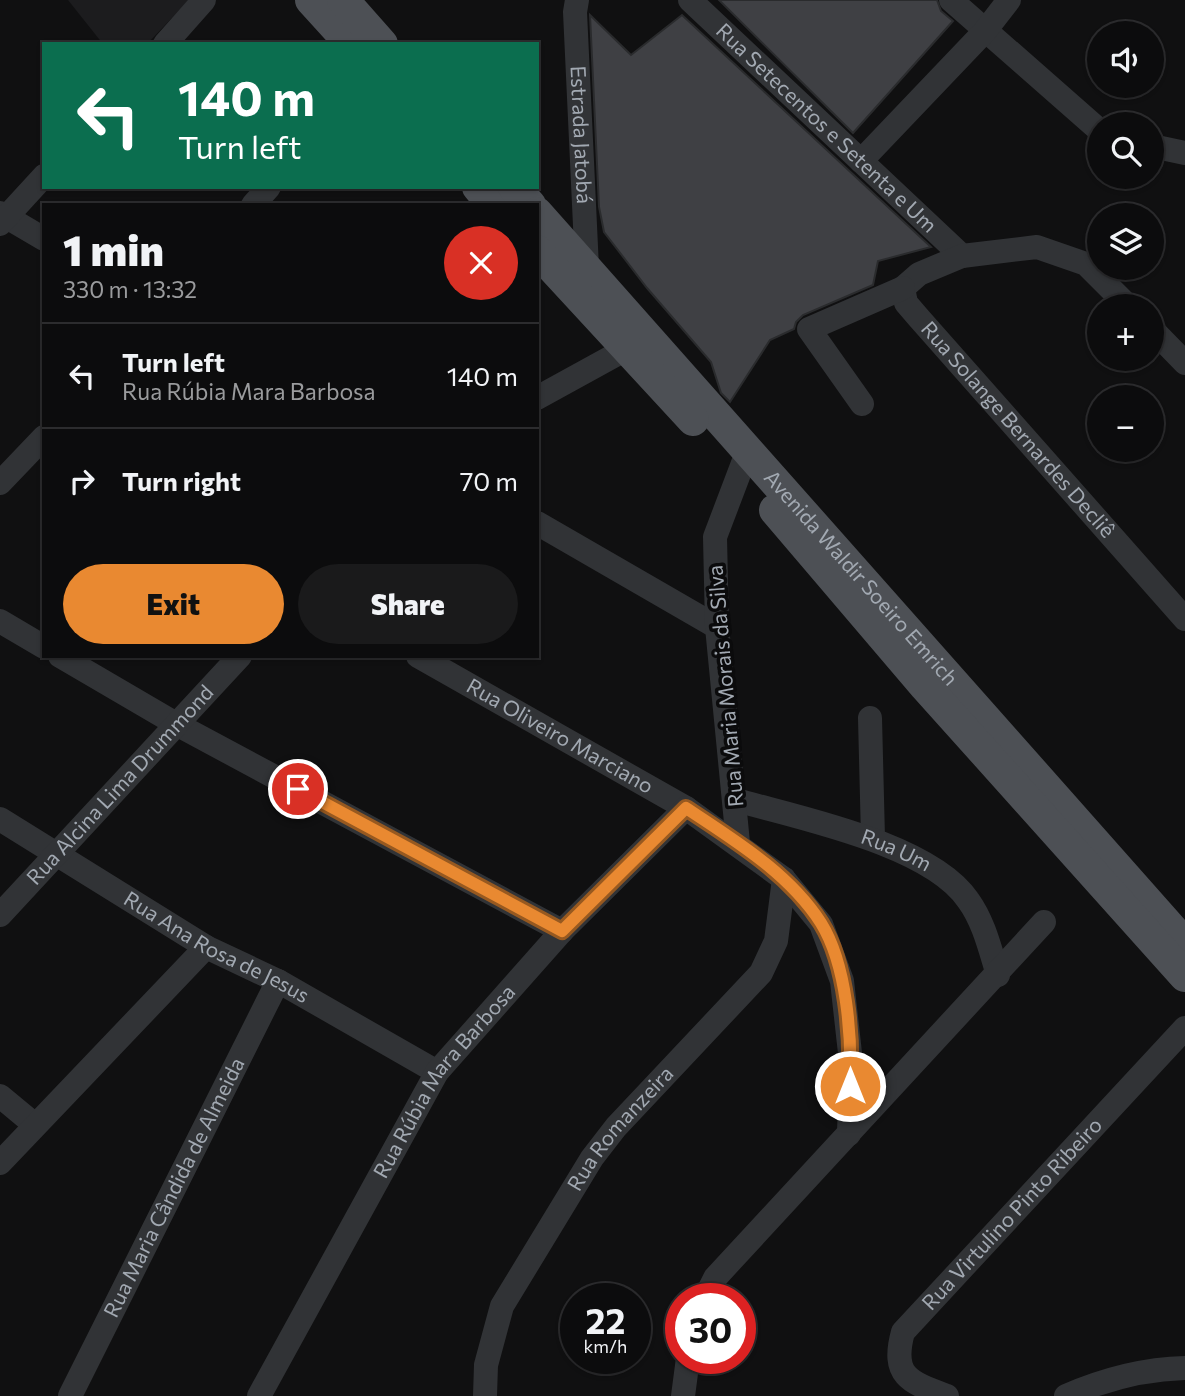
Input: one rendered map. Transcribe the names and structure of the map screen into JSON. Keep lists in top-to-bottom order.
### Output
{
  "streets": {
    "main road": ["Avenida Waldir Soeiro Emrich"],
    "street": [
      "Rua Setecentos e Setenta e Um",
      "Estrada Jatobá",
      "Rua Solange Bernardes Decliê",
      "Rua Maria Morais da Silva",
      "Rua Oliveiro Marciano",
      "Rua Alcina Lima Drummond",
      "Rua Um",
      "Rua Ana Rosa de Jesus",
      "Rua Rúbia Mara Barbosa",
      "Rua Romanzeira",
      "Rua Maria Cândida de Almeida",
      "Rua Virtulino Pinto Ribeiro"
    ]
  },
  "crossings": [
    ["Estrada Jatobá", "Avenida Waldir Soeiro Emrich"],
    ["Avenida Waldir Soeiro Emrich", "Rua Maria Morais da Silva"],
    ["Rua Maria Morais da Silva", "Rua Oliveiro Marciano"],
    ["Rua Maria Morais da Silva", "Rua Um"],
    ["Rua Oliveiro Marciano", "Rua Rúbia Mara Barbosa"],
    ["Rua Oliveiro Marciano", "Rua Romanzeira"],
    ["Rua Alcina Lima Drummond", "Rua Ana Rosa de Jesus"],
    ["Rua Ana Rosa de Jesus", "Rua Rúbia Mara Barbosa"],
    ["Rua Ana Rosa de Jesus", "Rua Maria Cândida de Almeida"]
  ],
  "page": {
    "map_buttons": ["+", "−"],
    "turn": ["140 m", "Turn left"],
    "heading": ["1 min", "330 m · 13:32"],
    "list": [
      {
        "name": "Turn left",
        "note": "Rua Rúbia Mara Barbosa",
        "value": "140 m"
      },
      {
        "name": "Turn right",
        "value": "70 m"
      }
    ],
    "buttons": ["Exit", "Share"],
    "speed": "22 km/h",
    "limit": "30"
  }
}
